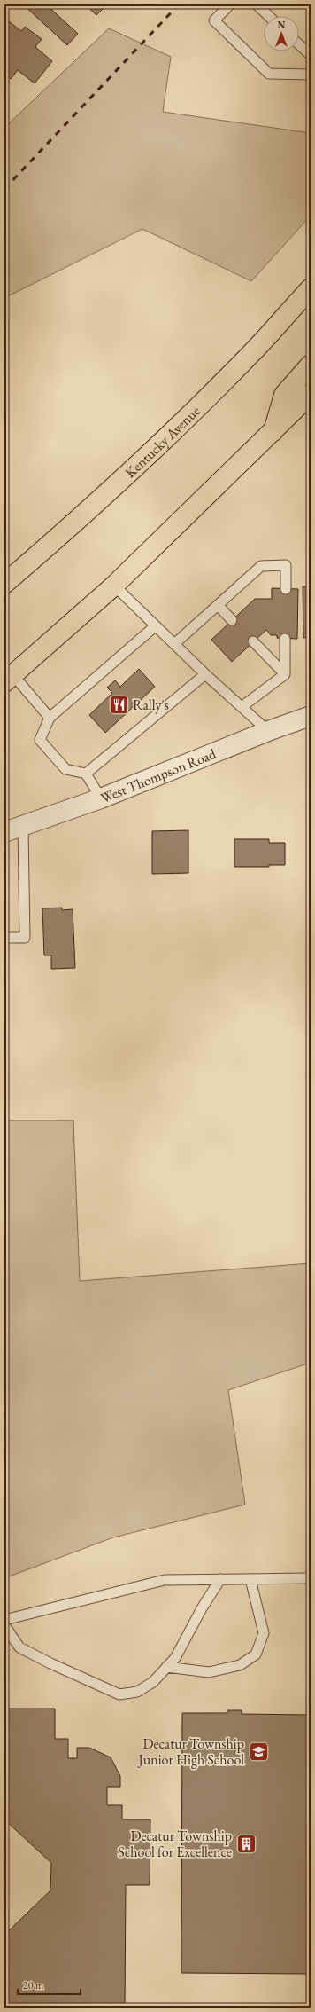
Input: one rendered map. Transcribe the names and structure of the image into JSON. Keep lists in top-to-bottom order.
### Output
{
  "streets": {
    "main road": ["Kentucky Avenue"],
    "street": ["West Thompson Road"]
  },
  "places": {
    "restaurant": ["Rally's"],
    "school or university": ["Decatur Township Junior High School"],
    "building": ["Decatur Township School for Excellence"]
  },
  "scale_bar": "20 m",
  "north": "top"
}
